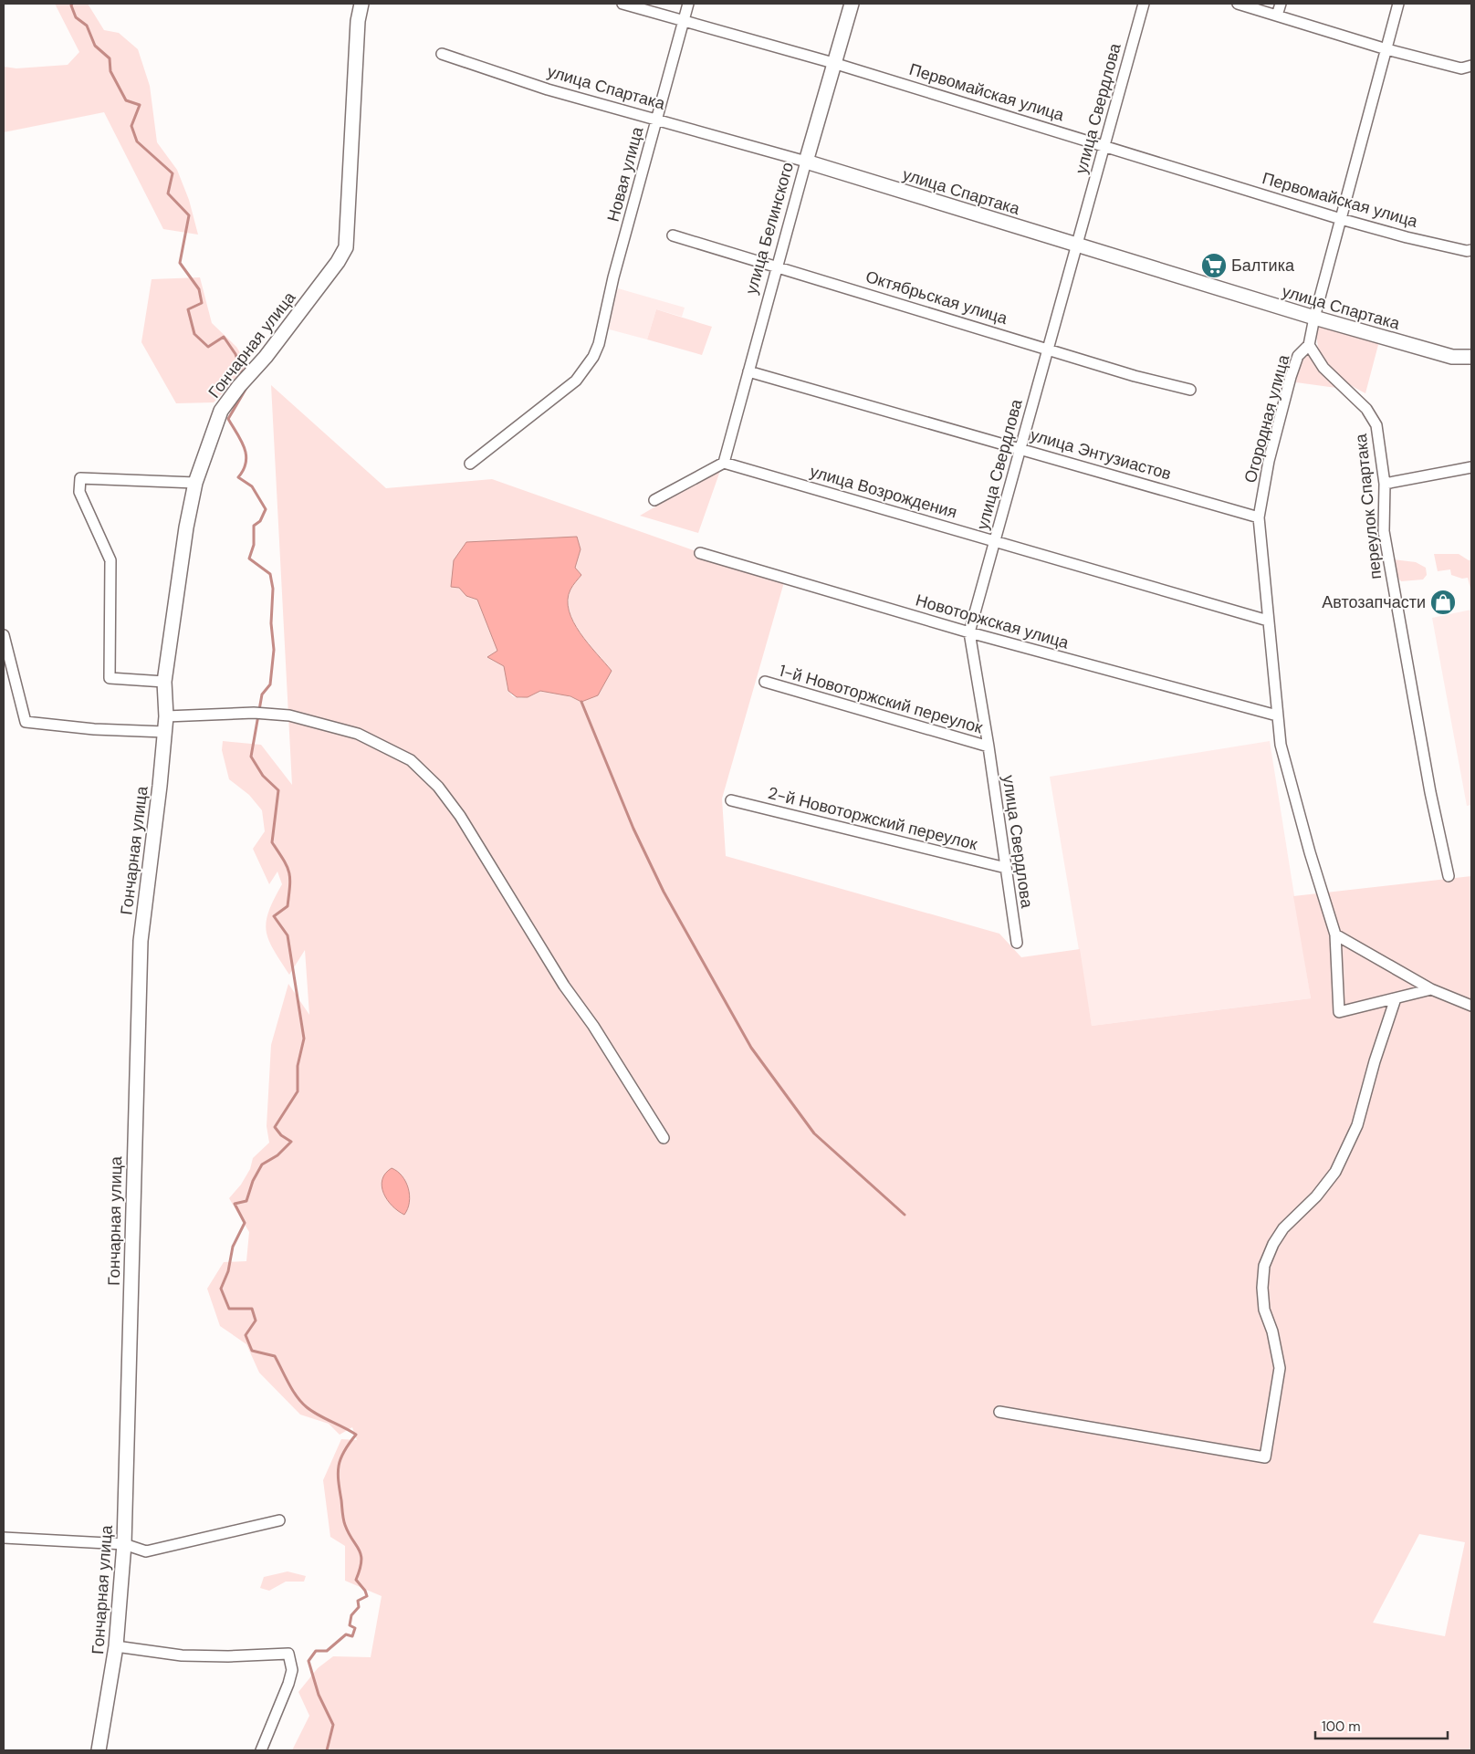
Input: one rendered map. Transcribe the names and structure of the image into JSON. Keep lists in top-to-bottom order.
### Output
{
  "streets": {
    "street": [
      "улица Спартака",
      "Первомайская улица",
      "улица Свердлова",
      "Новая улица",
      "улица Белинского",
      "Октябрьская улица",
      "Гончарная улица",
      "Огородная улица",
      "улица Энтузиастов",
      "улица Возрождения",
      "переулок Спартака",
      "Новоторжская улица",
      "1-й Новоторжский переулок",
      "2-й Новоторжский переулок"
    ]
  },
  "crossings": [
    ["улица Спартака", "улица Свердлова"],
    ["улица Спартака", "Новая улица"],
    ["улица Спартака", "улица Белинского"],
    ["улица Спартака", "Огородная улица"],
    ["Первомайская улица", "улица Свердлова"],
    ["Первомайская улица", "Новая улица"],
    ["Первомайская улица", "улица Белинского"],
    ["Первомайская улица", "Огородная улица"],
    ["улица Свердлова", "Октябрьская улица"],
    ["улица Свердлова", "улица Энтузиастов"],
    ["улица Свердлова", "улица Возрождения"],
    ["улица Свердлова", "Новоторжская улица"],
    ["улица Свердлова", "1-й Новоторжский переулок"],
    ["улица Свердлова", "2-й Новоторжский переулок"],
    ["улица Белинского", "Октябрьская улица"],
    ["улица Белинского", "улица Энтузиастов"],
    ["улица Белинского", "улица Возрождения"],
    ["Огородная улица", "улица Энтузиастов"],
    ["Огородная улица", "улица Возрождения"],
    ["Огородная улица", "переулок Спартака"],
    ["Огородная улица", "Новоторжская улица"]
  ],
  "places": {
    "supermarket": ["Балтика"],
    "shop": ["Автозапчасти"]
  },
  "scale_bar": "100 m"
}
